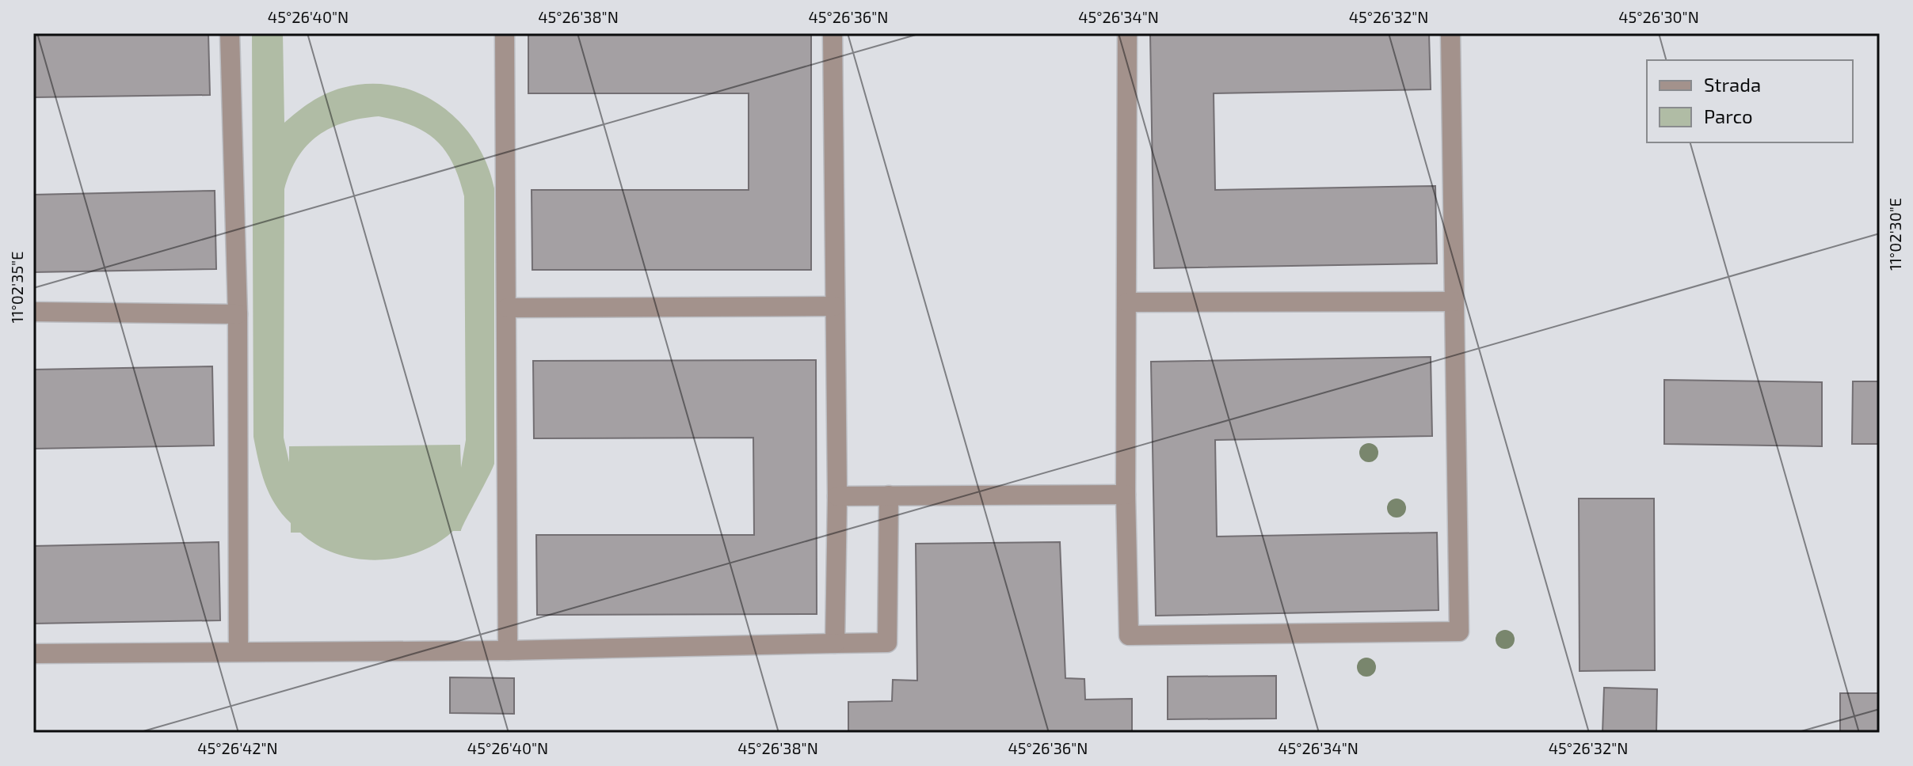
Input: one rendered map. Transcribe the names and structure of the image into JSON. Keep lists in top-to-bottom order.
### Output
{
  "legend": ["Strada", "Parco"],
  "coordinates": [
    "45°26'40\"N",
    "45°26'38\"N",
    "45°26'36\"N",
    "45°26'34\"N",
    "45°26'32\"N",
    "45°26'30\"N",
    "11°02'30\"E",
    "11°02'35\"E",
    "45°26'42\"N"
  ]
}
